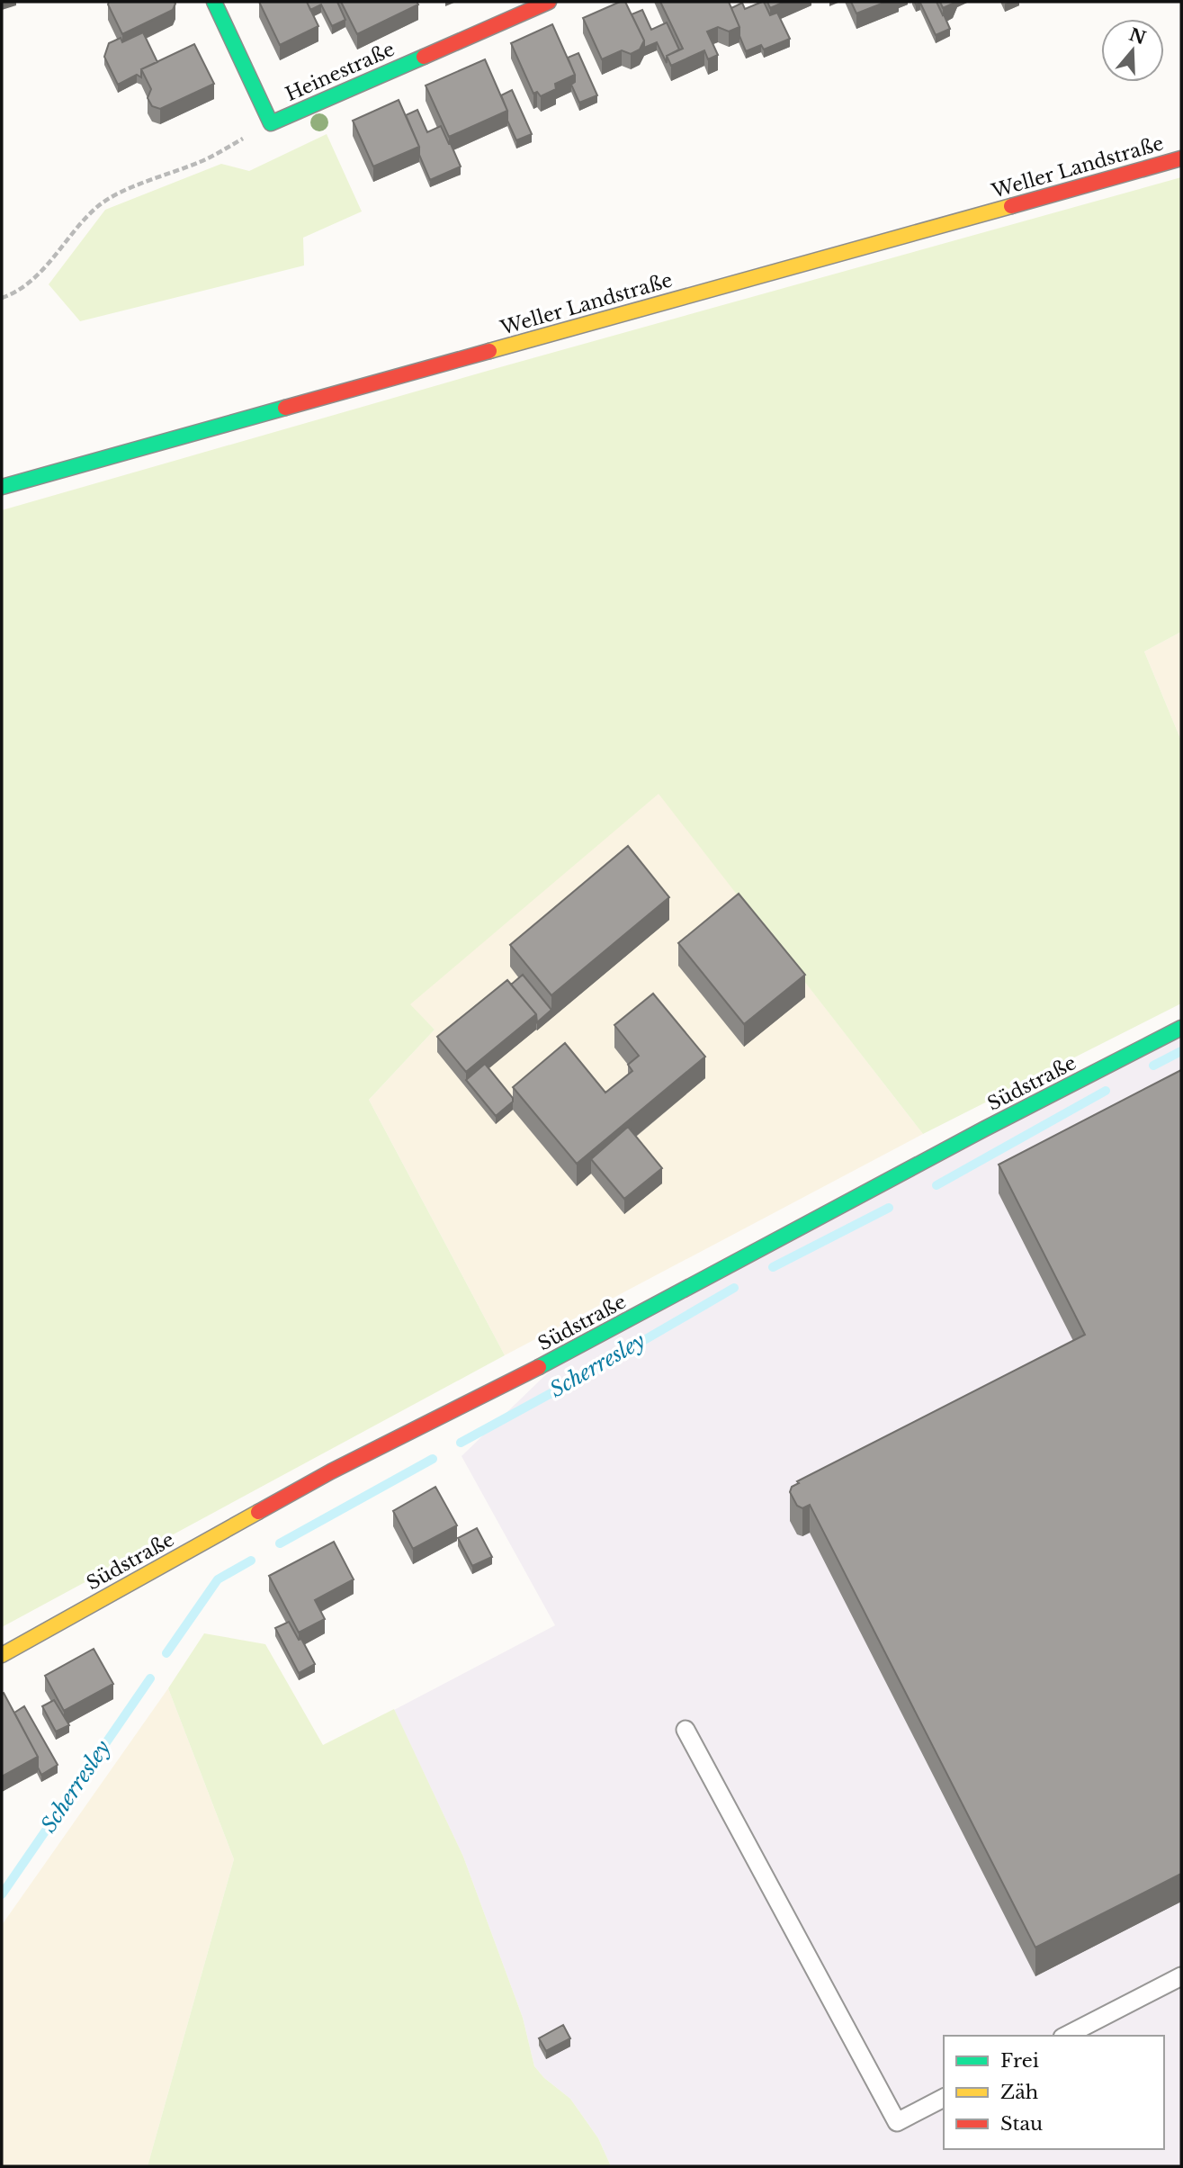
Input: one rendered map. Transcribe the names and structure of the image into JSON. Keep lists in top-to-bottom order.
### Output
{
  "streets": {
    "street": ["Heinestraße", "Weller Landstraße", "Südstraße"]
  },
  "water": ["Scherresley"],
  "legend": ["Frei", "Zäh", "Stau"],
  "north": "top"
}
